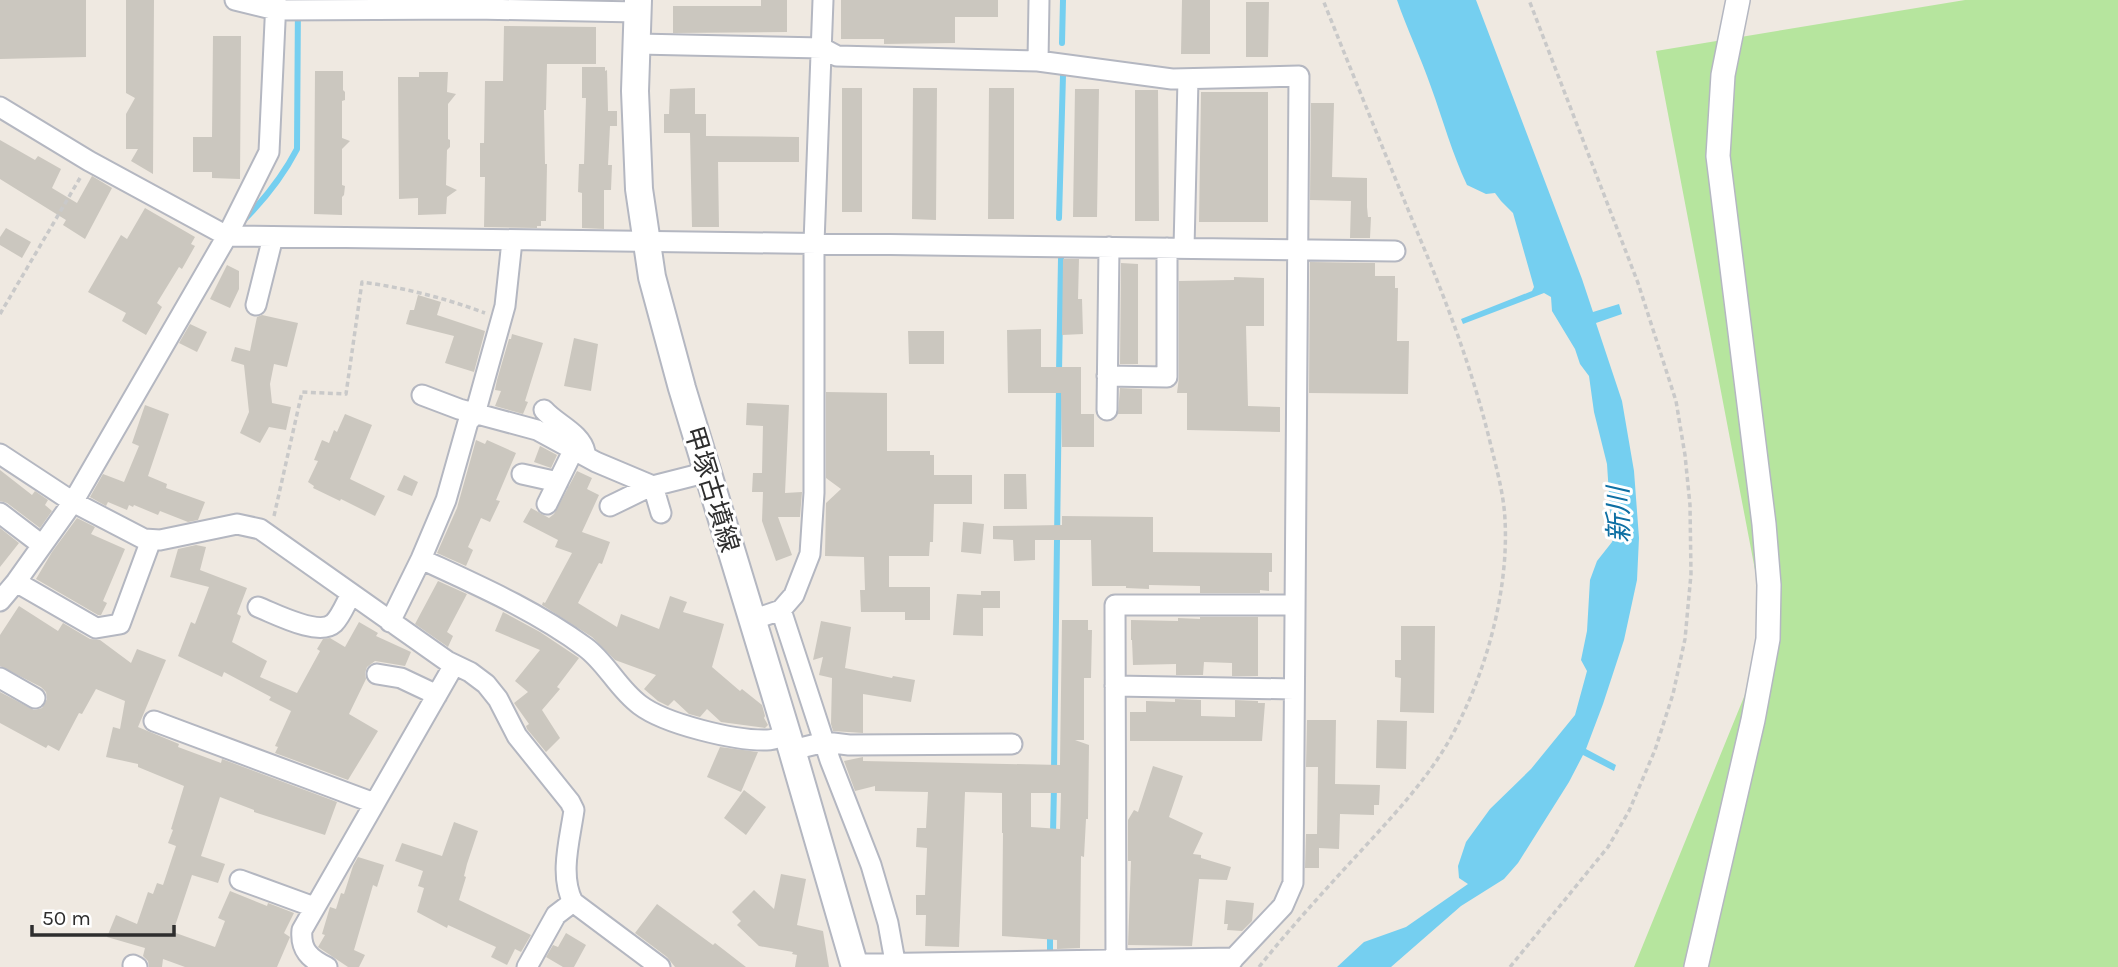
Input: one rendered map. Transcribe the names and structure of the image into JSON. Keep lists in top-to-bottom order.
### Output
{
  "streets": {
    "main road": ["甲塚古墳線"]
  },
  "water": ["新川"],
  "scale_bar": "50 m"
}
